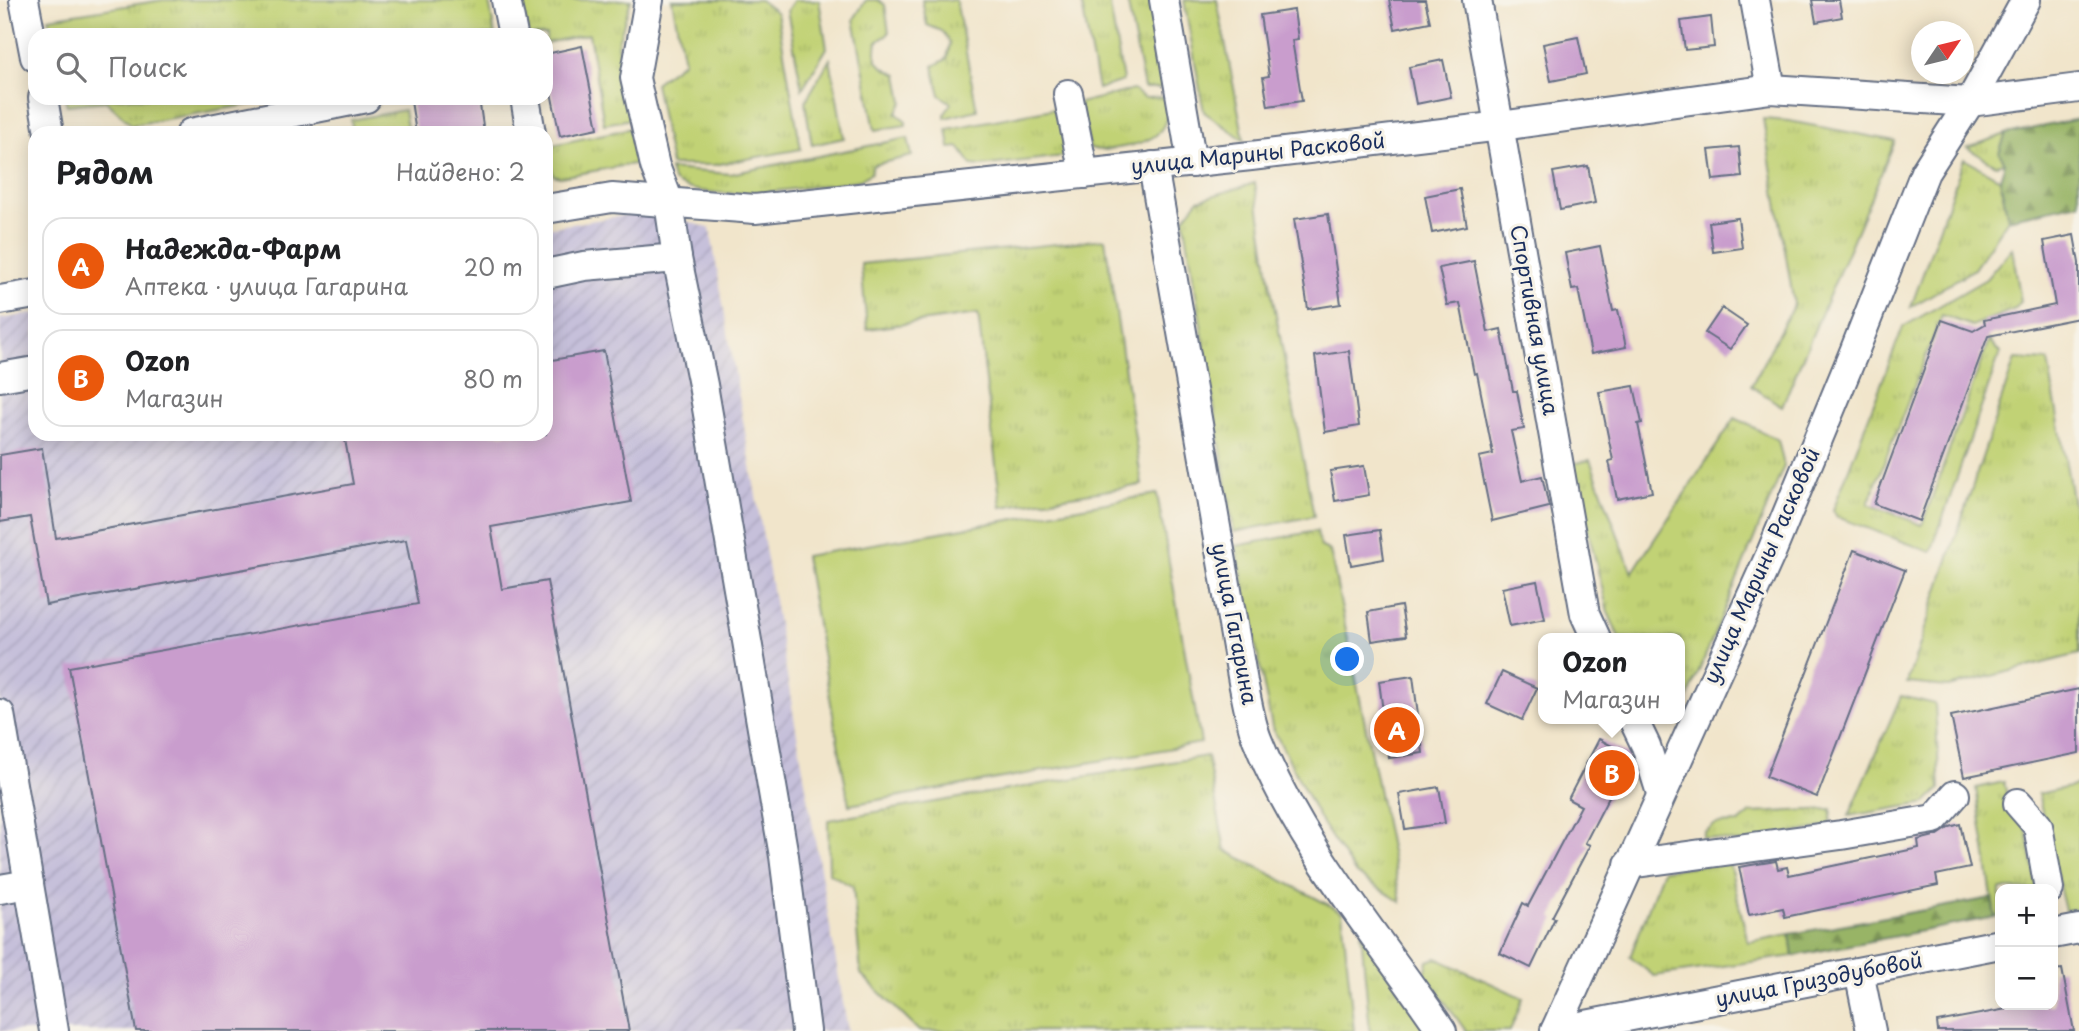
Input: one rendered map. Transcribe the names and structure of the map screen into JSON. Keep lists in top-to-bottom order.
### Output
{
  "streets": {
    "street": [
      "улица Марины Расковой",
      "Спортивная улица",
      "улица Гагарина",
      "улица Гризодубовой"
    ]
  },
  "crossings": [
    ["улица Марины Расковой", "Спортивная улица"],
    ["улица Марины Расковой", "улица Гагарина"],
    ["улица Марины Расковой", "улица Гризодубовой"]
  ],
  "north": "top right",
  "page": {
    "search": "Поиск",
    "heading": ["Рядом", "Найдено: 2"],
    "list": [
      {
        "mark": "A",
        "name": "Надежда-Фарм",
        "note": "Аптека · улица Гагарина",
        "value": "20 m"
      },
      {
        "mark": "B",
        "name": "Ozon",
        "note": "Магазин",
        "value": "80 m"
      }
    ],
    "popup": ["Ozon", "Магазин"],
    "pins": ["A", "B"],
    "map_buttons": ["+", "−"]
  }
}
